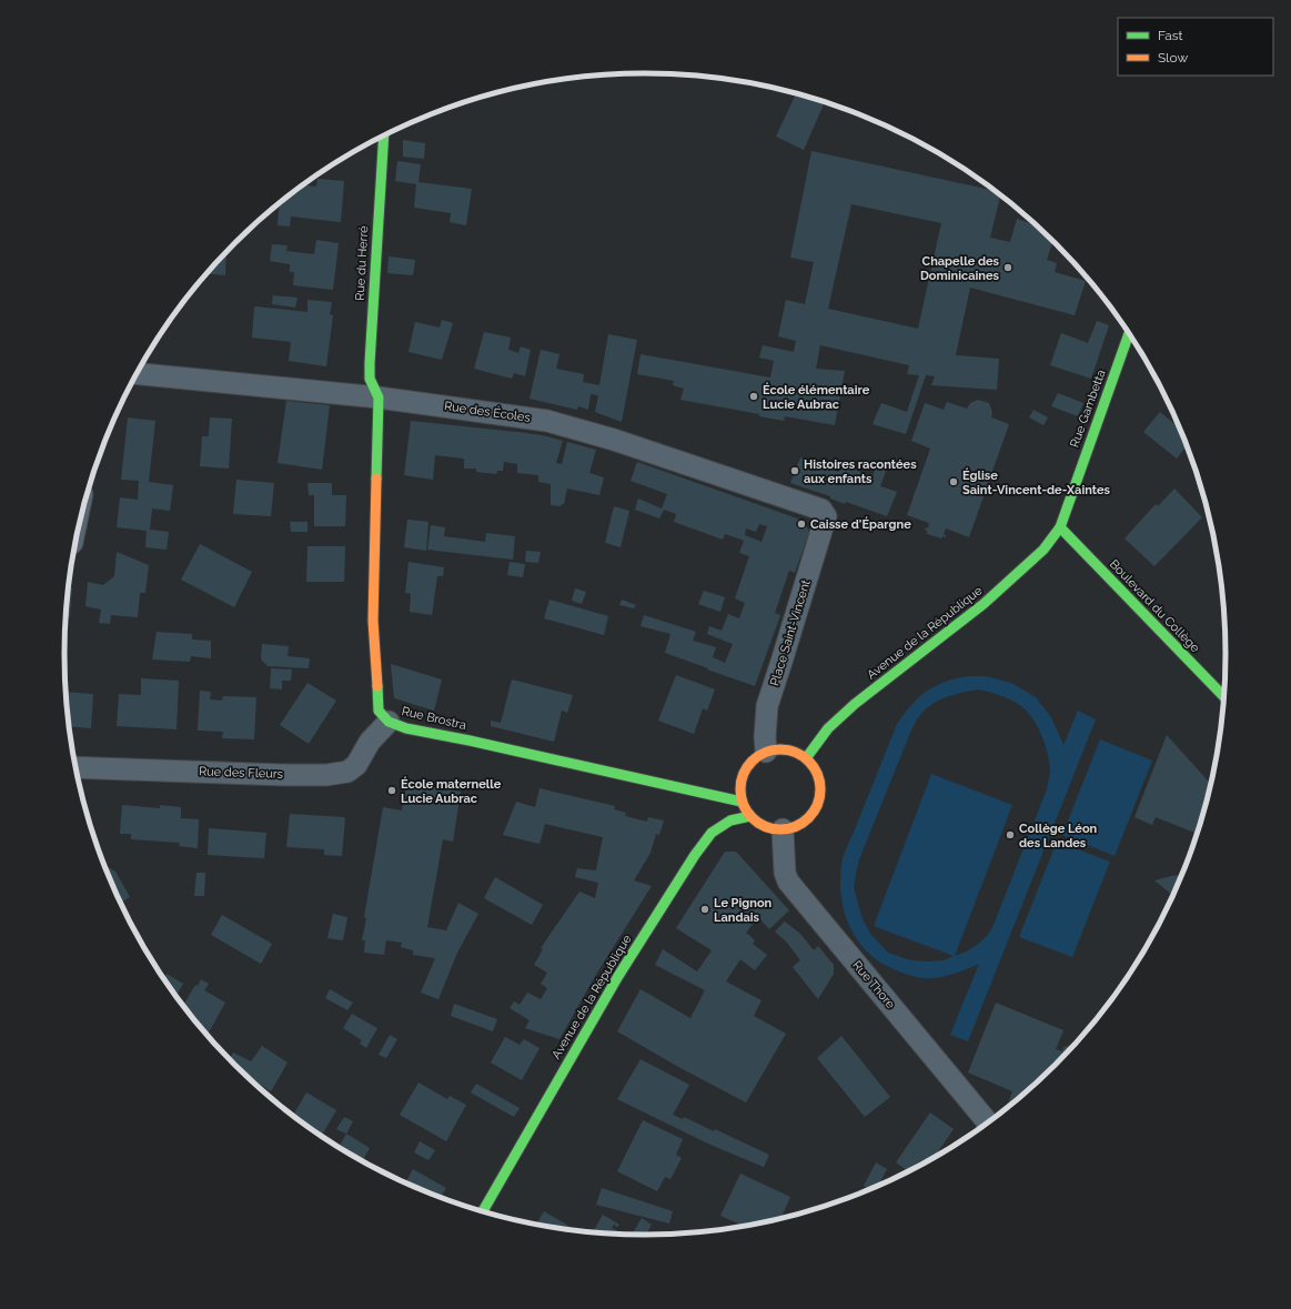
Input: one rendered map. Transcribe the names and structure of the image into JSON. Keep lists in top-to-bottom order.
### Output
{
  "streets": {
    "main road": [
      "Rue du Herré",
      "Rue Gambetta",
      "Boulevard du Collège",
      "Avenue de la République",
      "Rue Brostra"
    ],
    "street": [
      "Rue des Écoles",
      "Place Saint-Vincent",
      "Rue des Fleurs",
      "Rue Thore"
    ]
  },
  "crossings": [
    ["Rue du Herré", "Rue des Écoles"],
    ["Rue du Herré", "Rue Brostra"],
    ["Rue Gambetta", "Boulevard du Collège"],
    ["Rue Gambetta", "Avenue de la République"],
    ["Rue des Écoles", "Place Saint-Vincent"],
    ["Rue des Écoles", "Rue Brostra"],
    ["Boulevard du Collège", "Avenue de la République"],
    ["Place Saint-Vincent", "Avenue de la République"],
    ["Place Saint-Vincent", "Rue Brostra"],
    ["Place Saint-Vincent", "Rue Thore"],
    ["Avenue de la République", "Rue Brostra"],
    ["Avenue de la République", "Rue Thore"],
    ["Rue Brostra", "Rue des Fleurs"],
    ["Rue Brostra", "Rue Thore"]
  ],
  "places": [
    "Chapelle des Dominicaines",
    "École élémentaire Lucie Aubrac",
    "Histoires racontées aux enfants",
    "Église Saint-Vincent-de-Xaintes",
    "Caisse d'Épargne",
    "École maternelle Lucie Aubrac",
    "Collège Léon des Landes",
    "Le Pignon Landais"
  ],
  "legend": ["Fast", "Slow"]
}
